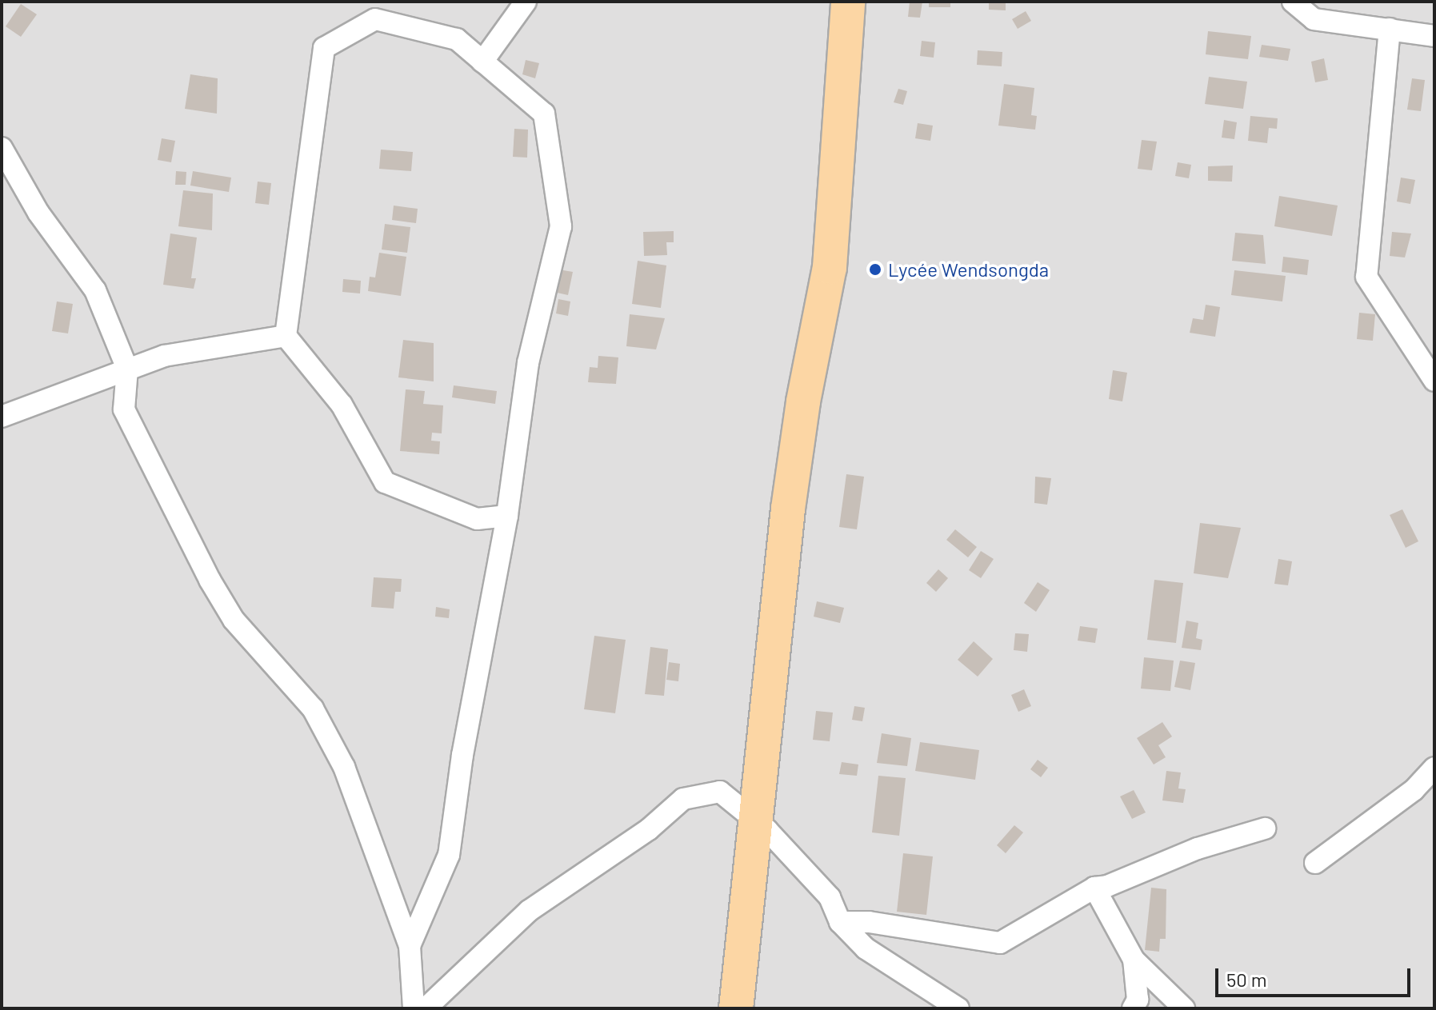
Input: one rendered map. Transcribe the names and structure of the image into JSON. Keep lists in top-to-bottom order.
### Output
{
  "places": ["Lycée Wendsongda"],
  "scale_bar": "50 m"
}
